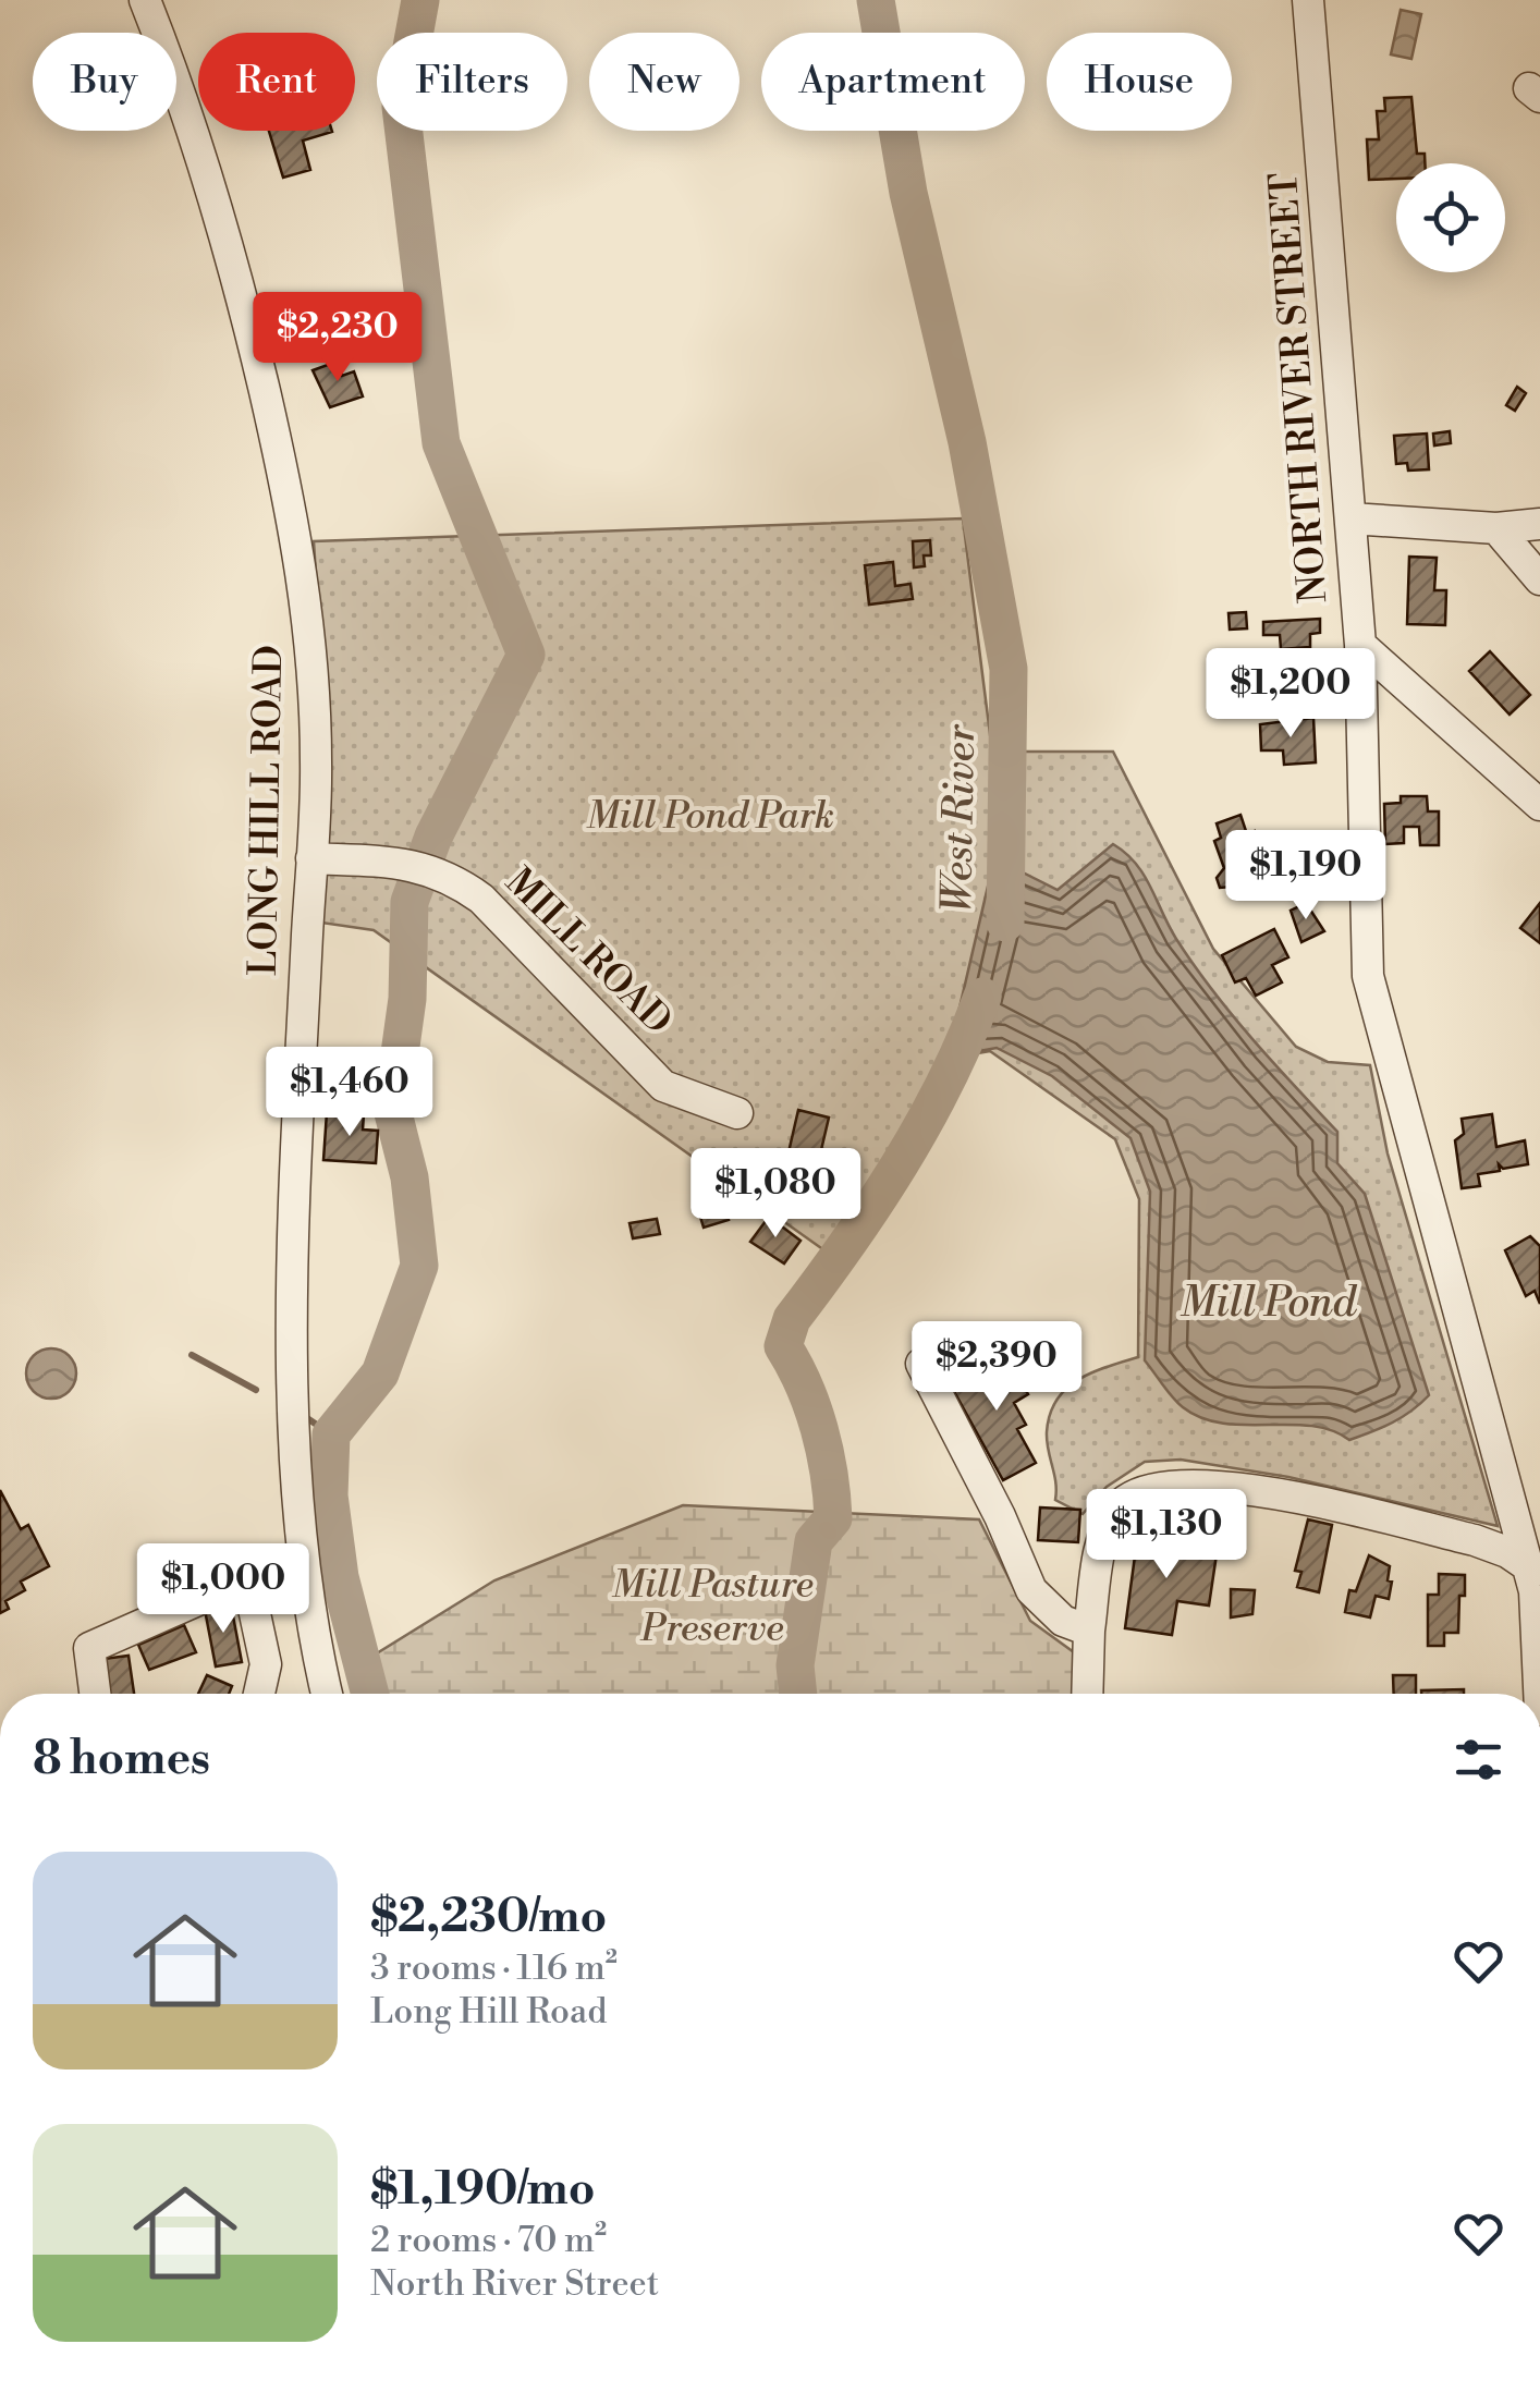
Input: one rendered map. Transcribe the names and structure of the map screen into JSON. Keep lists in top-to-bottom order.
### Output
{
  "streets": {
    "street": ["NORTH RIVER STREET", "LONG HILL ROAD", "MILL ROAD"]
  },
  "crossings": [
    ["LONG HILL ROAD", "MILL ROAD"]
  ],
  "water": ["West River", "Mill Pond"],
  "parks": ["Mill Pond Park", "Mill Pasture Preserve"],
  "page": {
    "chip": [
      "Buy",
      "Rent",
      "Filters",
      "New",
      "Apartment",
      "House"
    ],
    "price": [
      "$2,230",
      "$1,200",
      "$1,190",
      "$1,460",
      "$1,080",
      "$2,390",
      "$1,130",
      "$1,000"
    ],
    "heading": "8 homes",
    "list": [
      {
        "name": "$2,230/mo",
        "note": "3 rooms · 116 m² · Long Hill Road"
      },
      {
        "name": "$1,190/mo",
        "note": "2 rooms · 70 m² · North River Street"
      }
    ]
  }
}
